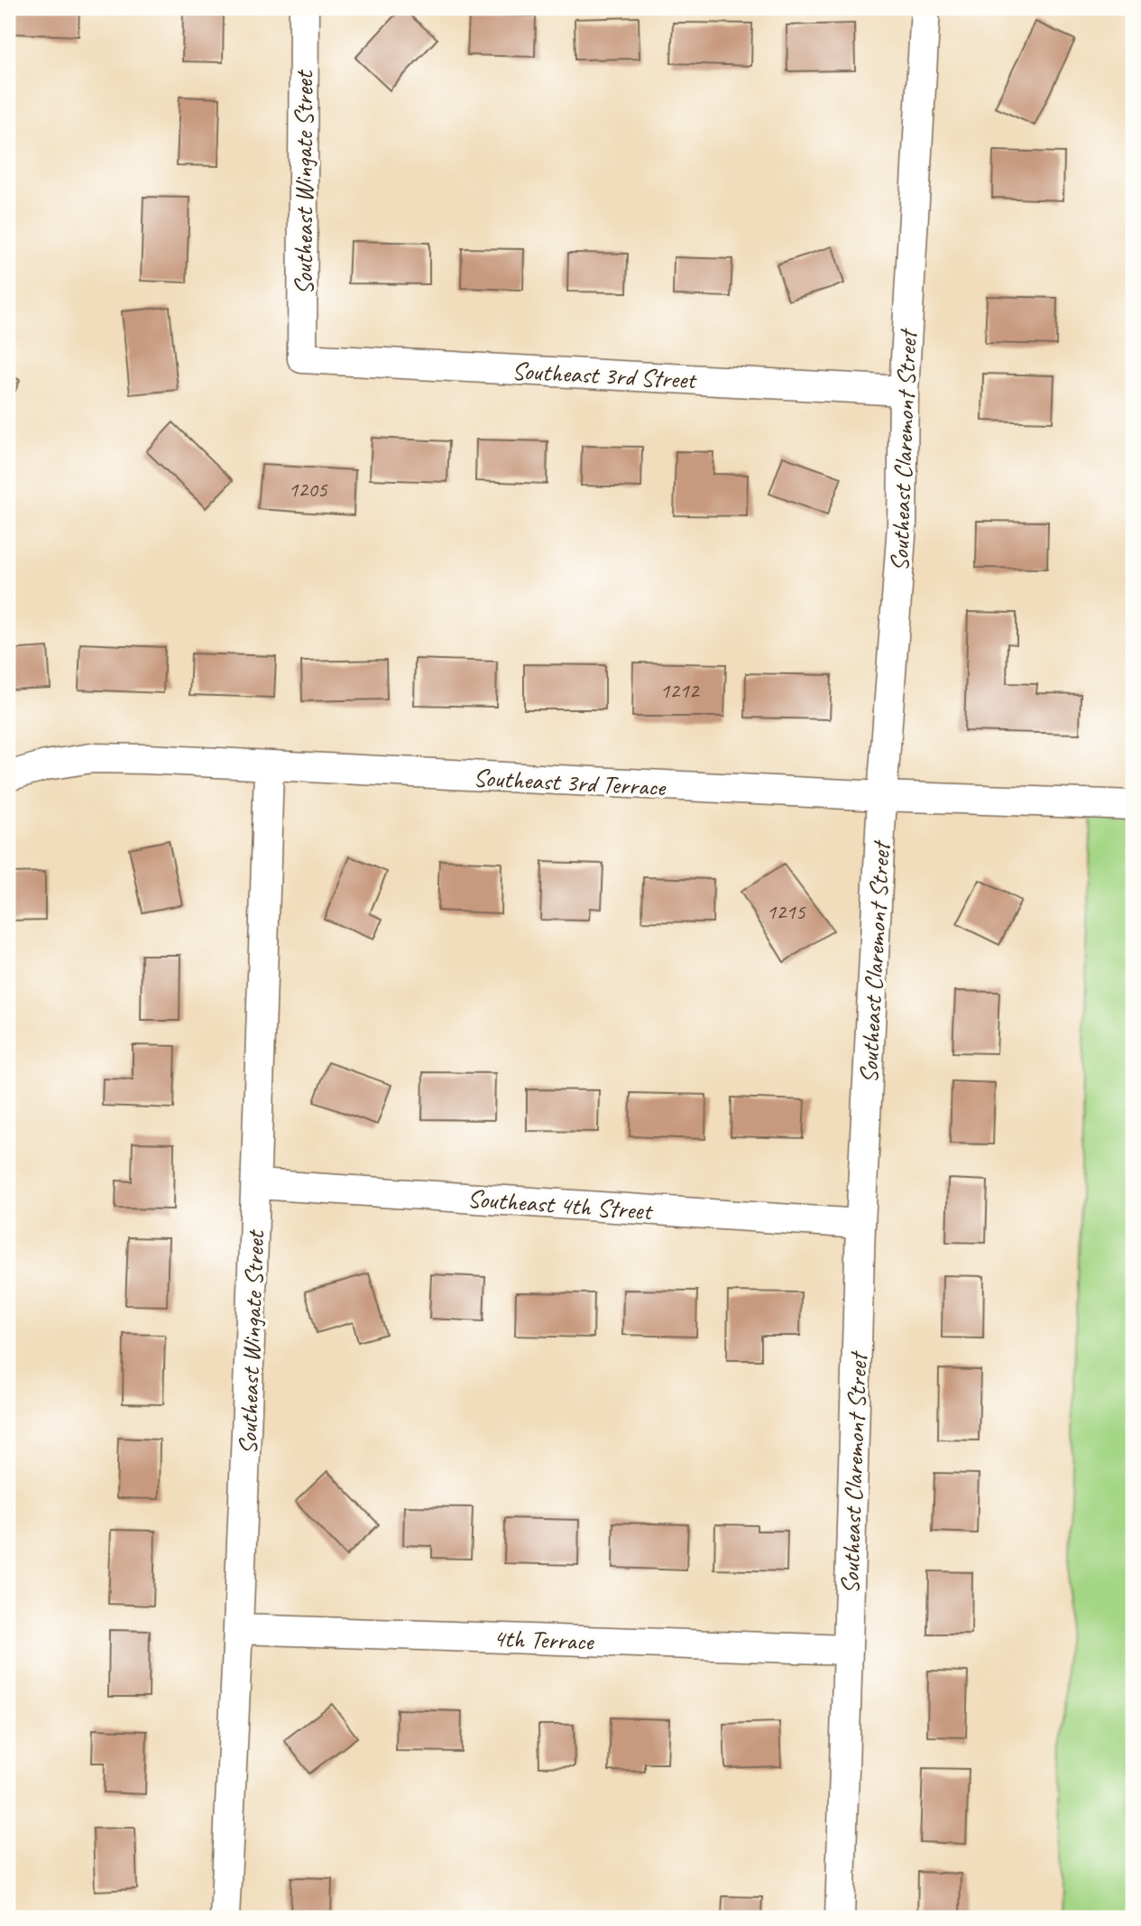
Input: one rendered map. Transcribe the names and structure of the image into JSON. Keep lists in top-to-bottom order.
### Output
{
  "streets": {
    "street": [
      "Southeast Wingate Street",
      "Southeast 3rd Street",
      "Southeast Claremont Street",
      "Southeast 3rd Terrace",
      "Southeast 4th Street",
      "4th Terrace"
    ]
  },
  "crossings": [
    ["Southeast Wingate Street", "Southeast 3rd Street"],
    ["Southeast Wingate Street", "Southeast 3rd Terrace"],
    ["Southeast Wingate Street", "Southeast 4th Street"],
    ["Southeast Wingate Street", "4th Terrace"],
    ["Southeast 3rd Street", "Southeast Claremont Street"],
    ["Southeast Claremont Street", "Southeast 3rd Terrace"],
    ["Southeast Claremont Street", "Southeast 4th Street"],
    ["Southeast Claremont Street", "4th Terrace"]
  ],
  "house_numbers": ["1205", "1212", "1215"]
}
